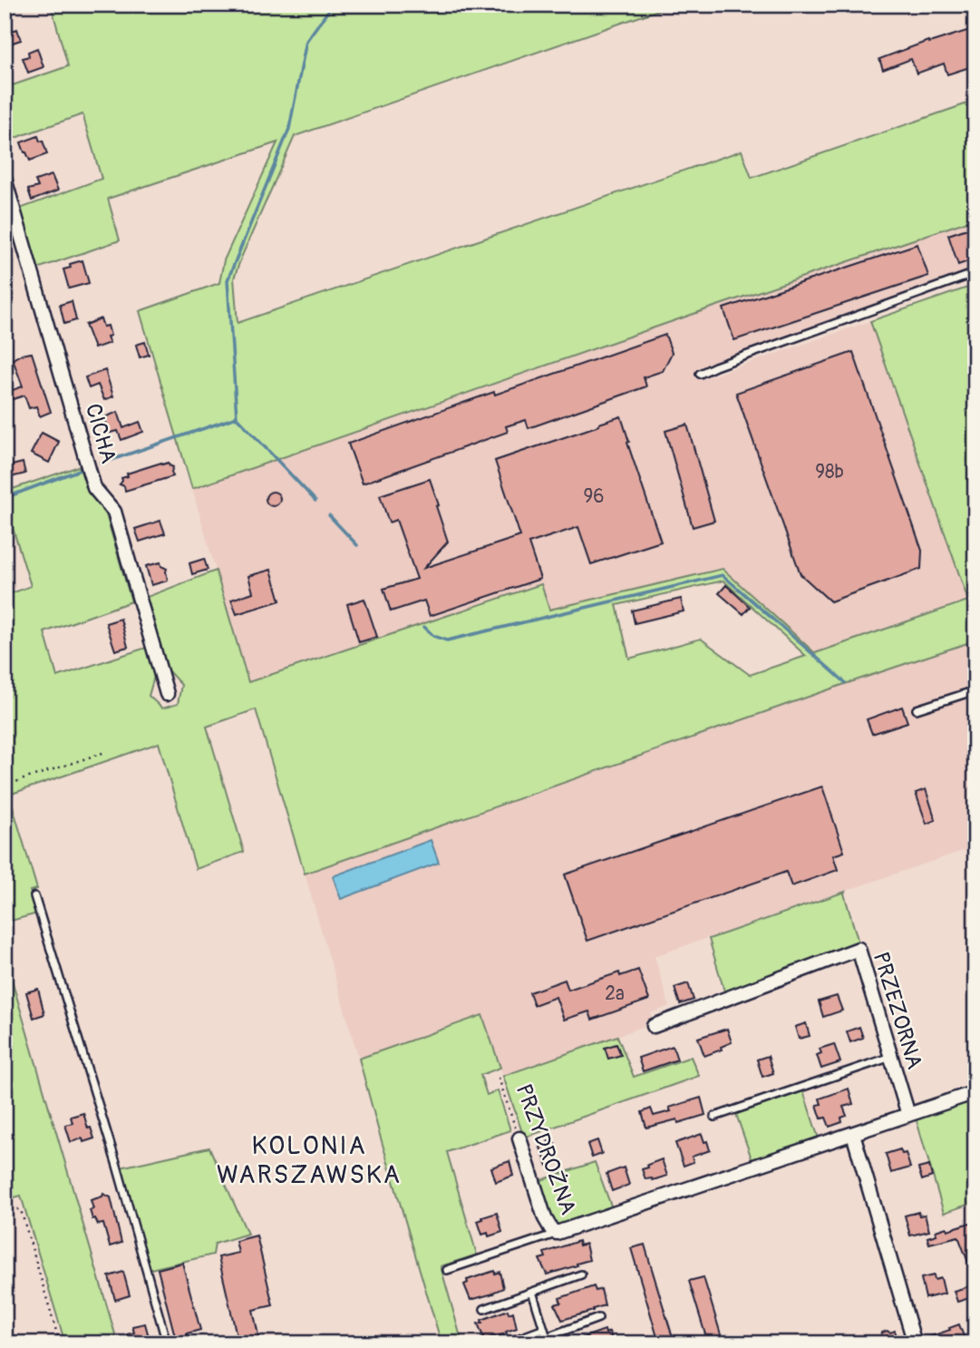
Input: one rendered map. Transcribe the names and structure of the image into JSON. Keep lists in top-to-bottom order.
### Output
{
  "streets": {
    "street": ["CICHA", "PRZEZORNA", "PRZYDROŻNA"]
  },
  "districts": ["KOLONIA WARSZAWSKA"],
  "house_numbers": ["98b", "96", "2a"]
}
